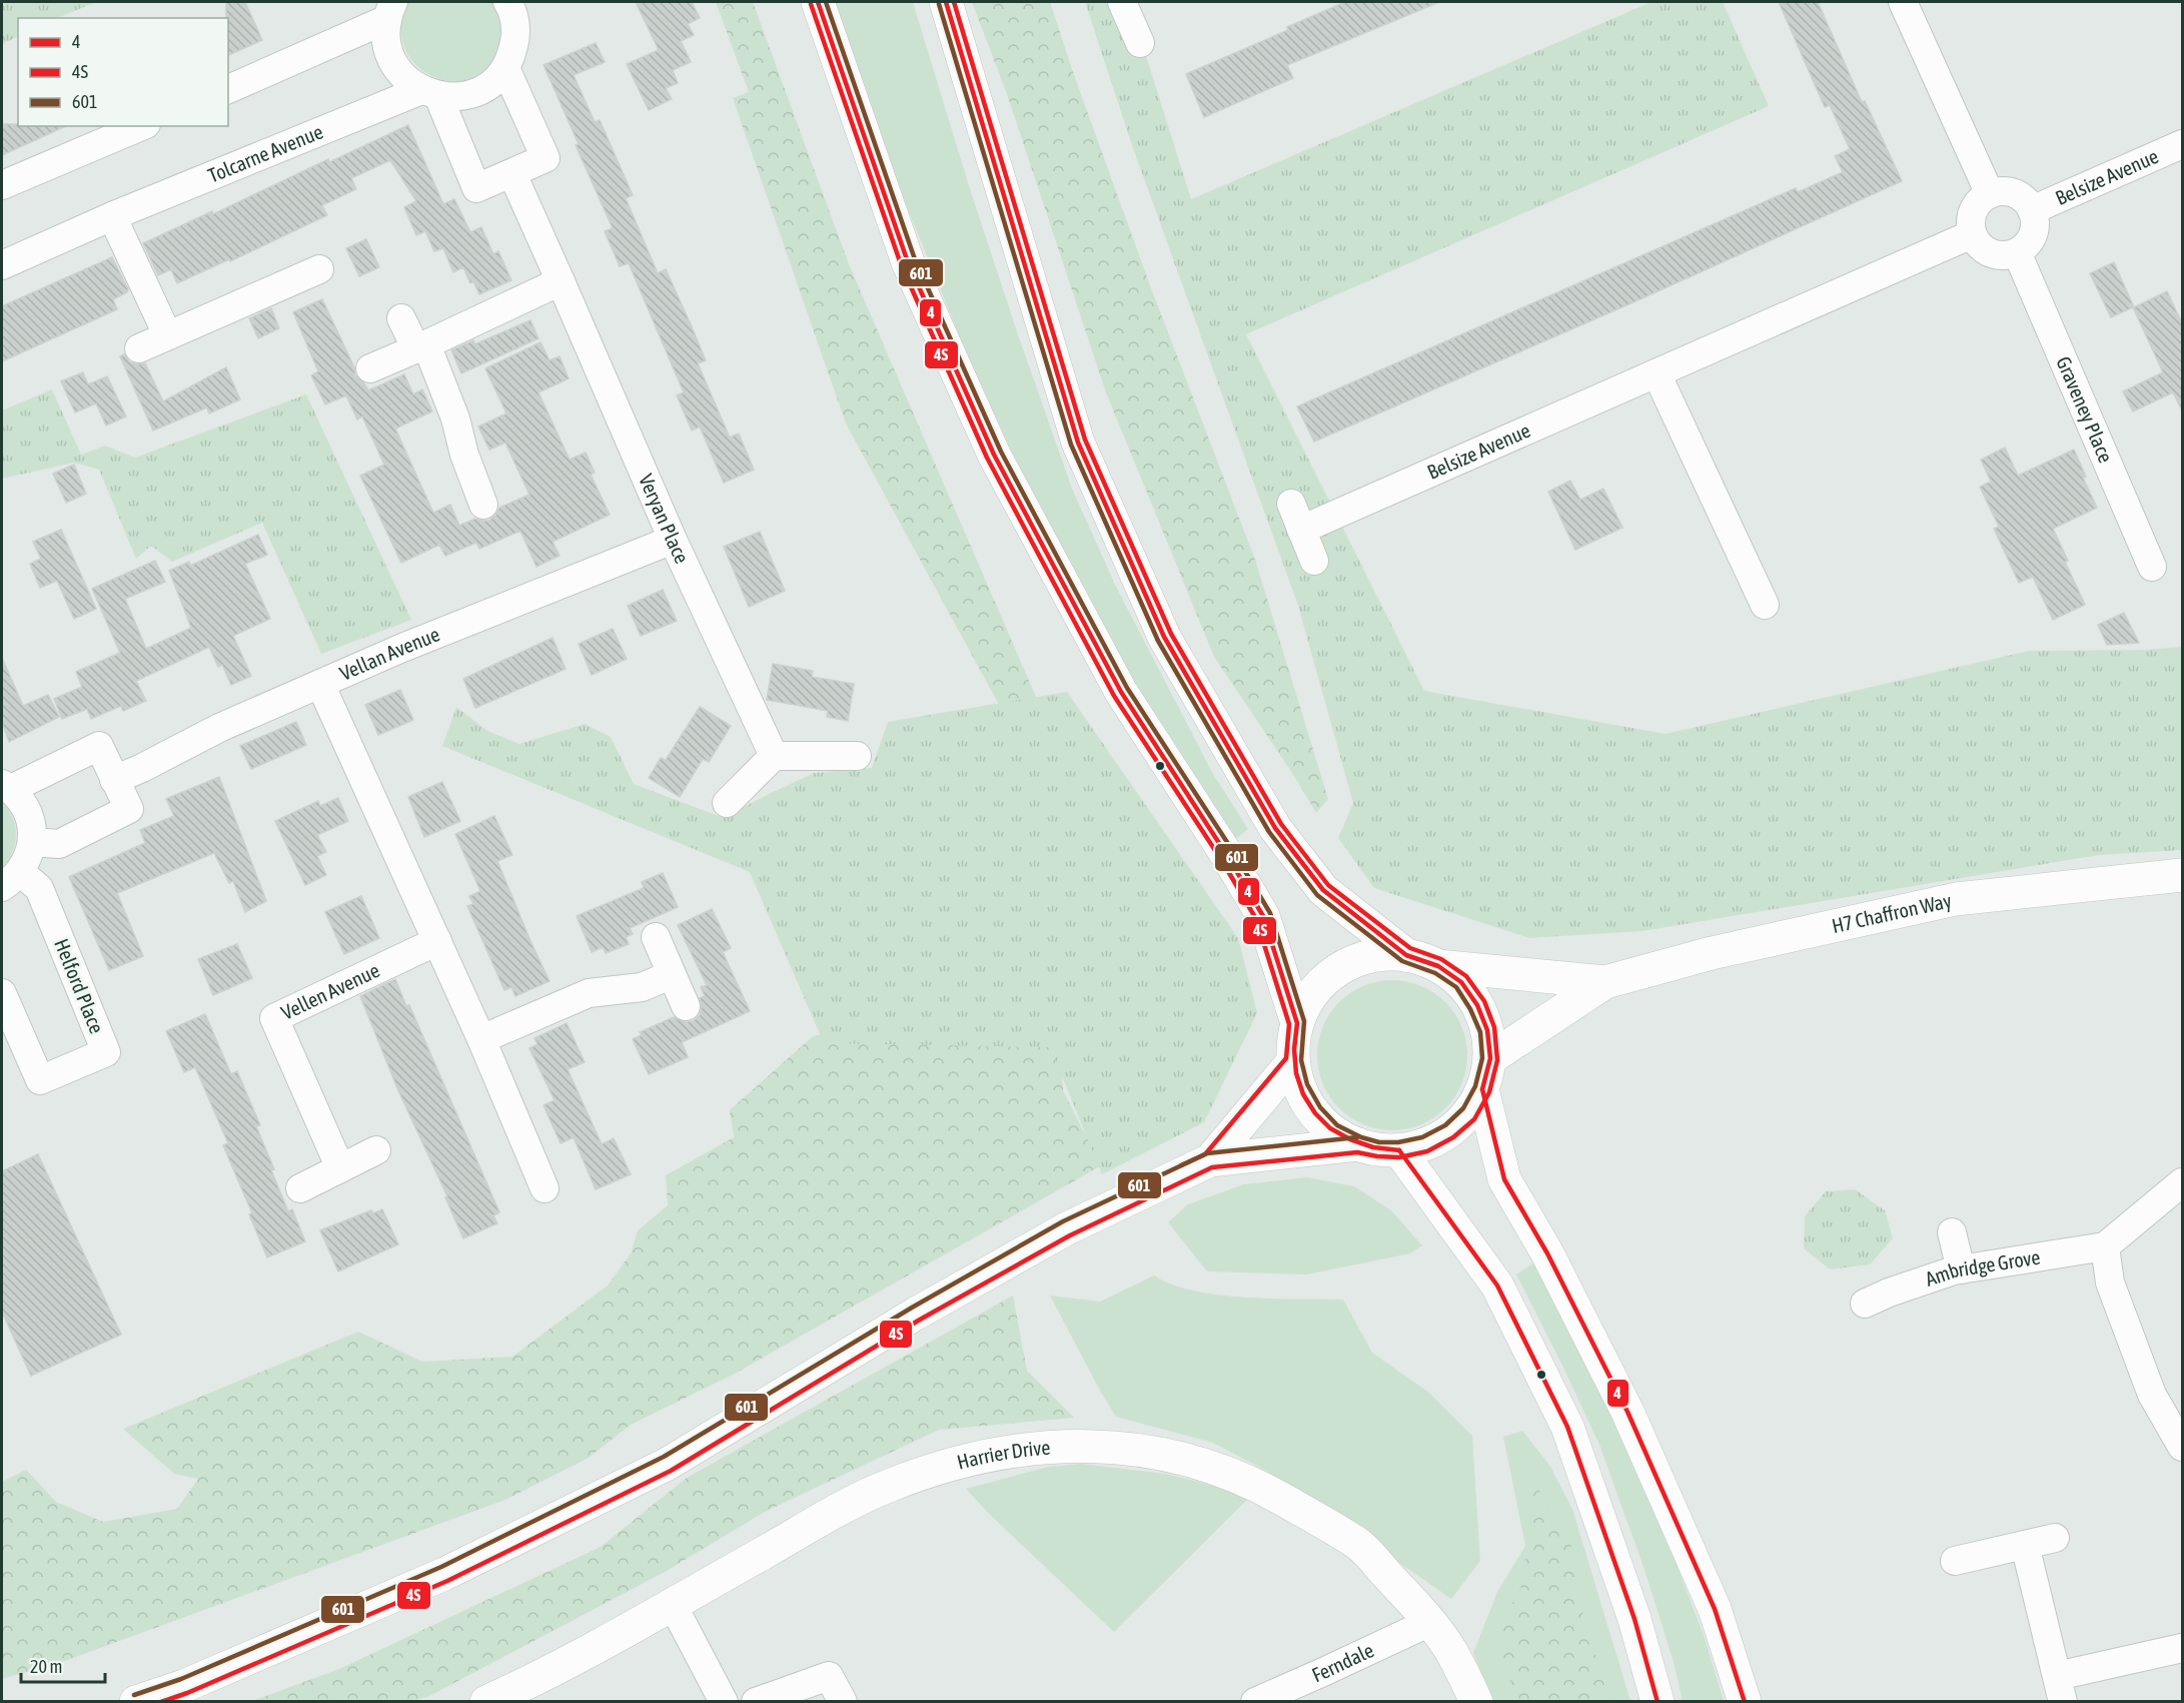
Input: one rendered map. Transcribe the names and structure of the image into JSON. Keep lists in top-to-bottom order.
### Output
{
  "streets": {
    "main road": ["H7 Chaffron Way", "Harrier Drive"],
    "street": [
      "Tolcarne Avenue",
      "Belsize Avenue",
      "Graveney Place",
      "Veryan Place",
      "Vellan Avenue",
      "Helford Place",
      "Vellen Avenue",
      "Ambridge Grove",
      "Ferndale"
    ]
  },
  "crossings": [
    ["Belsize Avenue", "Graveney Place"],
    ["Veryan Place", "Vellan Avenue"],
    ["Harrier Drive", "Ferndale"]
  ],
  "lines": ["transit line 4", "transit line 4S", "transit line 601"],
  "legend": ["4", "4S", "601"],
  "scale_bar": "20 m"
}
